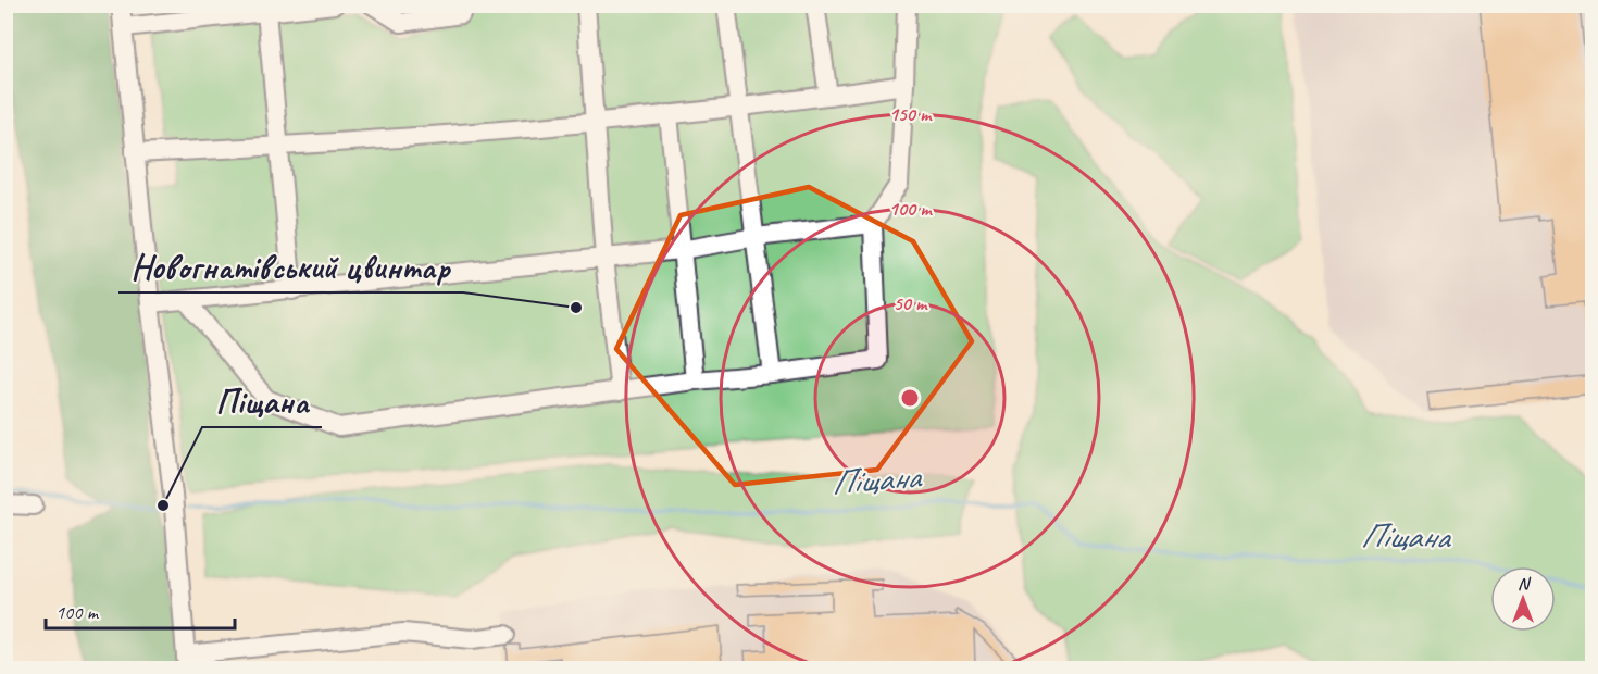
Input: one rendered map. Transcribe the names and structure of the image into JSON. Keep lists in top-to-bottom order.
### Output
{
  "water": ["Піщана"],
  "places": ["Новогнатівський цвинтар", "Піщана"],
  "scale_bar": "100 m",
  "north": "top",
  "rings": ["150 m", "100 m", "50 m"]
}
